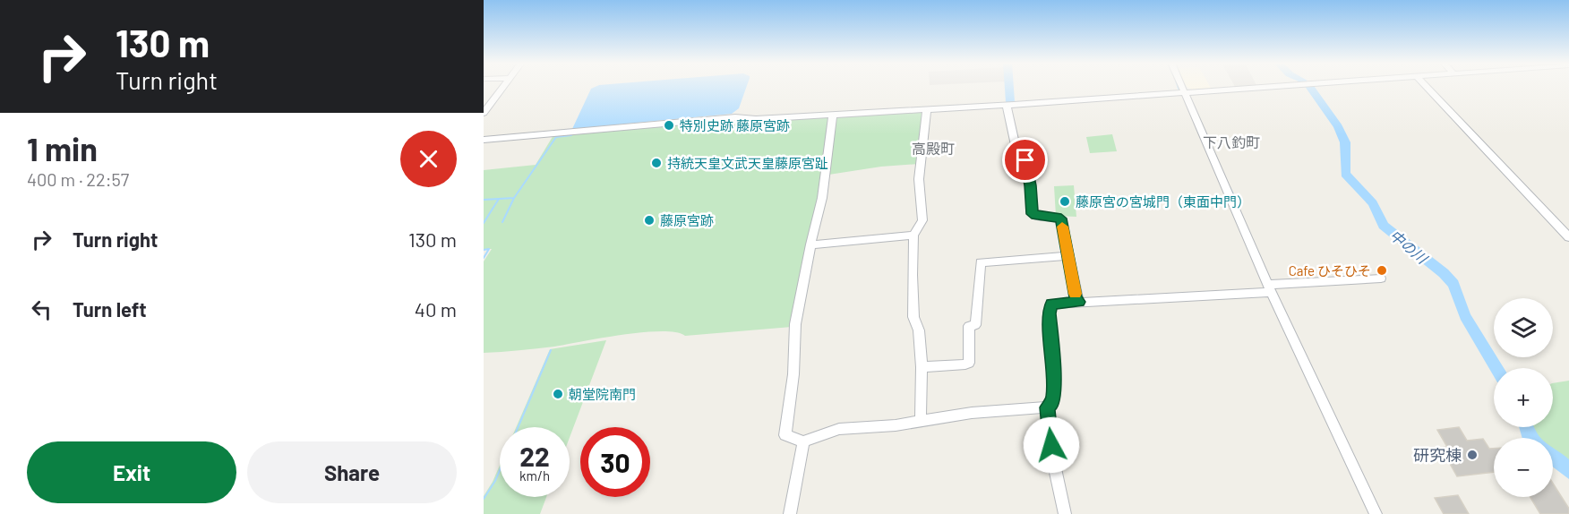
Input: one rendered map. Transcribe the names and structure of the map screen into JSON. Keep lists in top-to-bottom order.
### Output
{
  "districts": ["下八釣町", "高殿町"],
  "water": ["中の川"],
  "places": [
    "特別史跡 藤原宮跡",
    "持統天皇文武天皇藤原宮趾",
    "藤原宮の宮城門（東面中門）",
    "藤原宮跡",
    "Cafe ひそひそ",
    "朝堂院南門",
    "研究棟"
  ],
  "page": {
    "turn": ["130 m", "Turn right"],
    "heading": ["1 min", "400 m · 22:57"],
    "list": [
      {
        "name": "Turn right",
        "value": "130 m"
      },
      {
        "name": "Turn left",
        "value": "40 m"
      }
    ],
    "map_buttons": ["+", "−"],
    "speed": "22 km/h",
    "limit": "30",
    "buttons": ["Exit", "Share"]
  }
}
